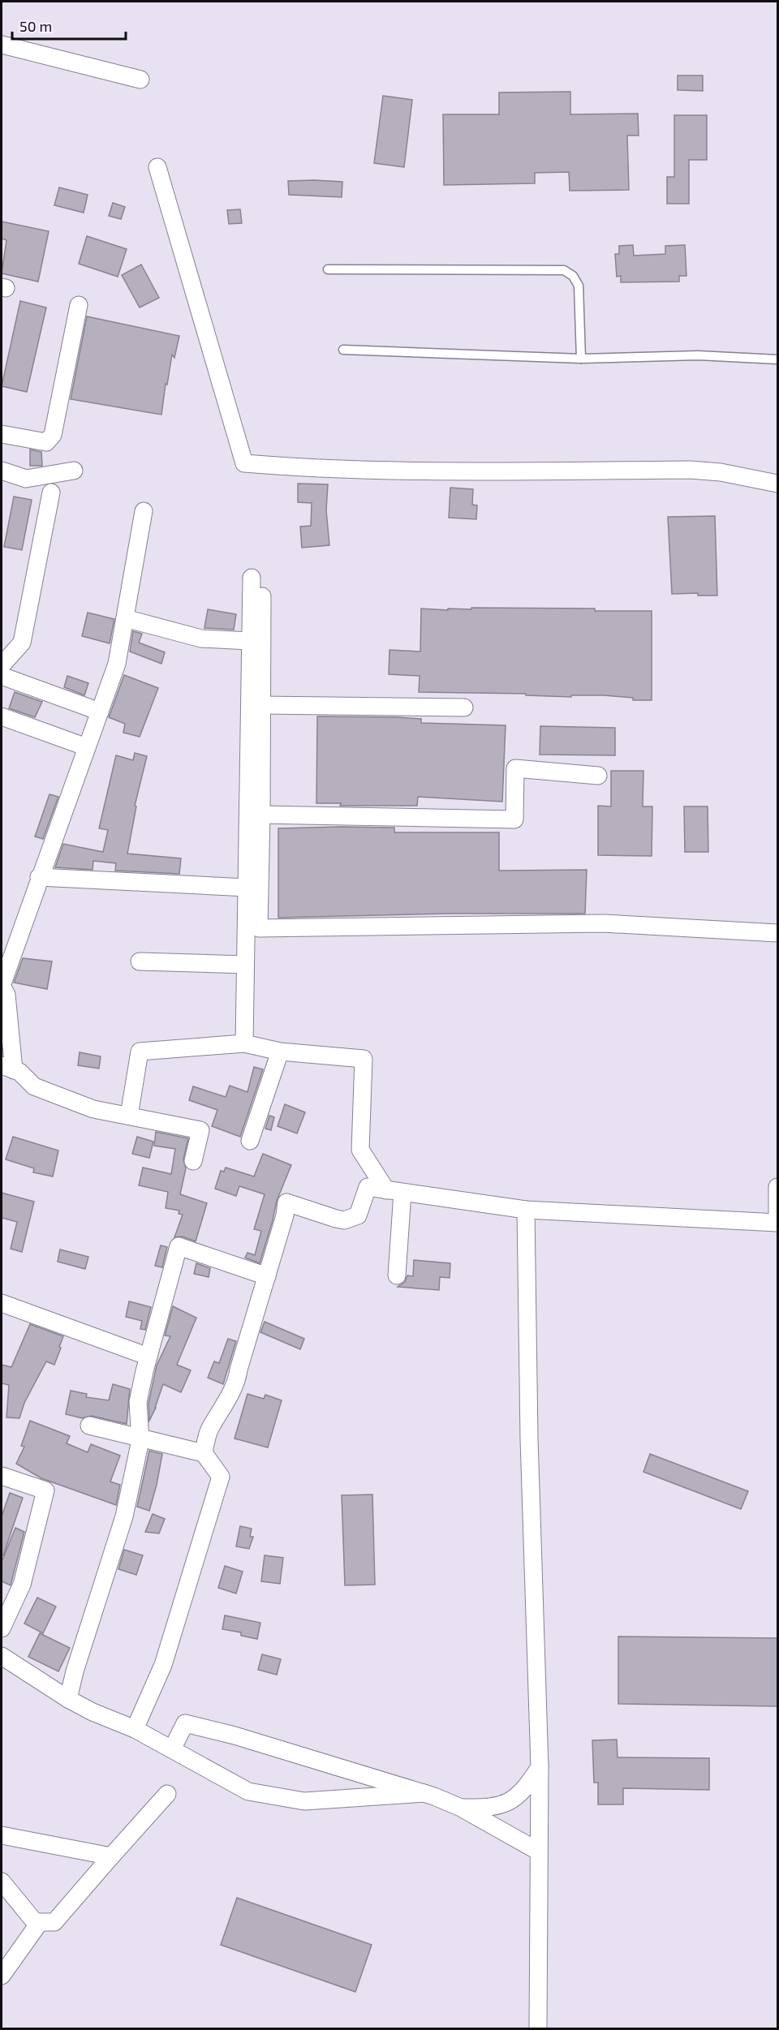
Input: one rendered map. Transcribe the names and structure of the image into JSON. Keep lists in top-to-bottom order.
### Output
{
  "scale_bar": "50 m"
}
